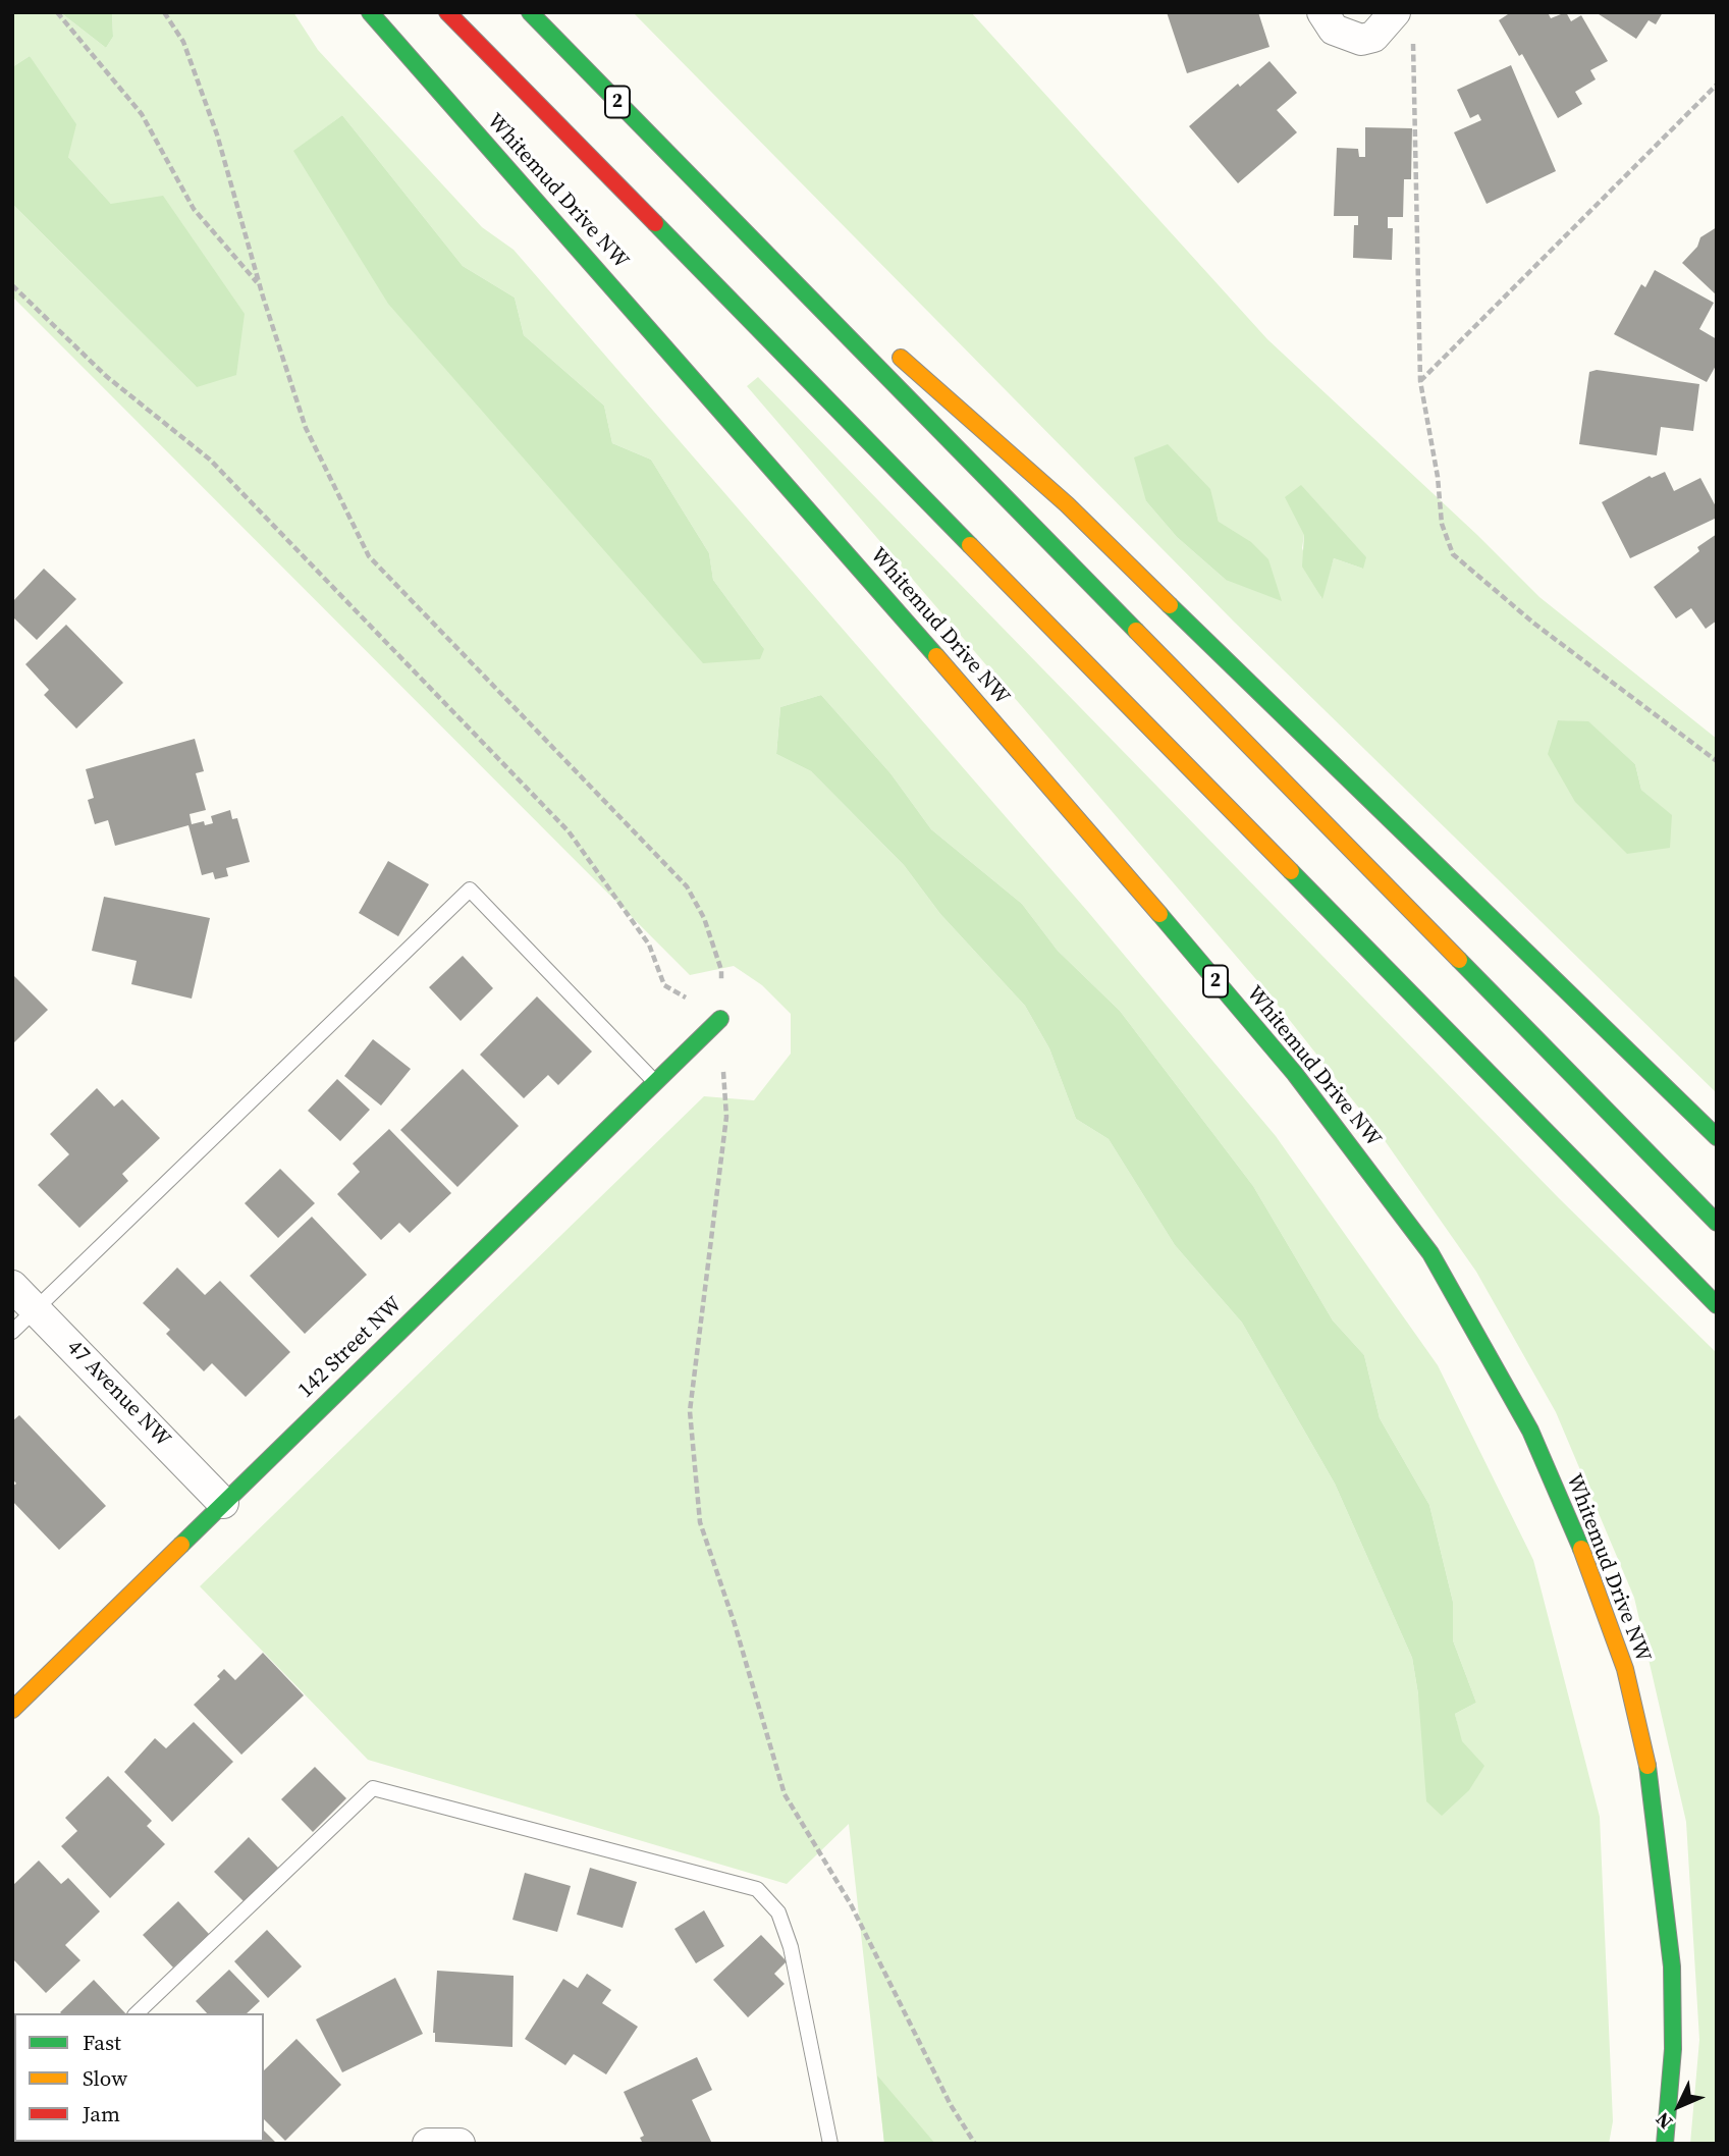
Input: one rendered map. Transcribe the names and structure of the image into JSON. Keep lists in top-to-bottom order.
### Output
{
  "streets": {
    "main road": ["2", "Whitemud Drive NW", "142 Street NW"],
    "street": ["47 Avenue NW"]
  },
  "crossings": [
    ["142 Street NW", "47 Avenue NW"]
  ],
  "legend": ["Fast", "Slow", "Jam"],
  "north": "bottom left"
}
